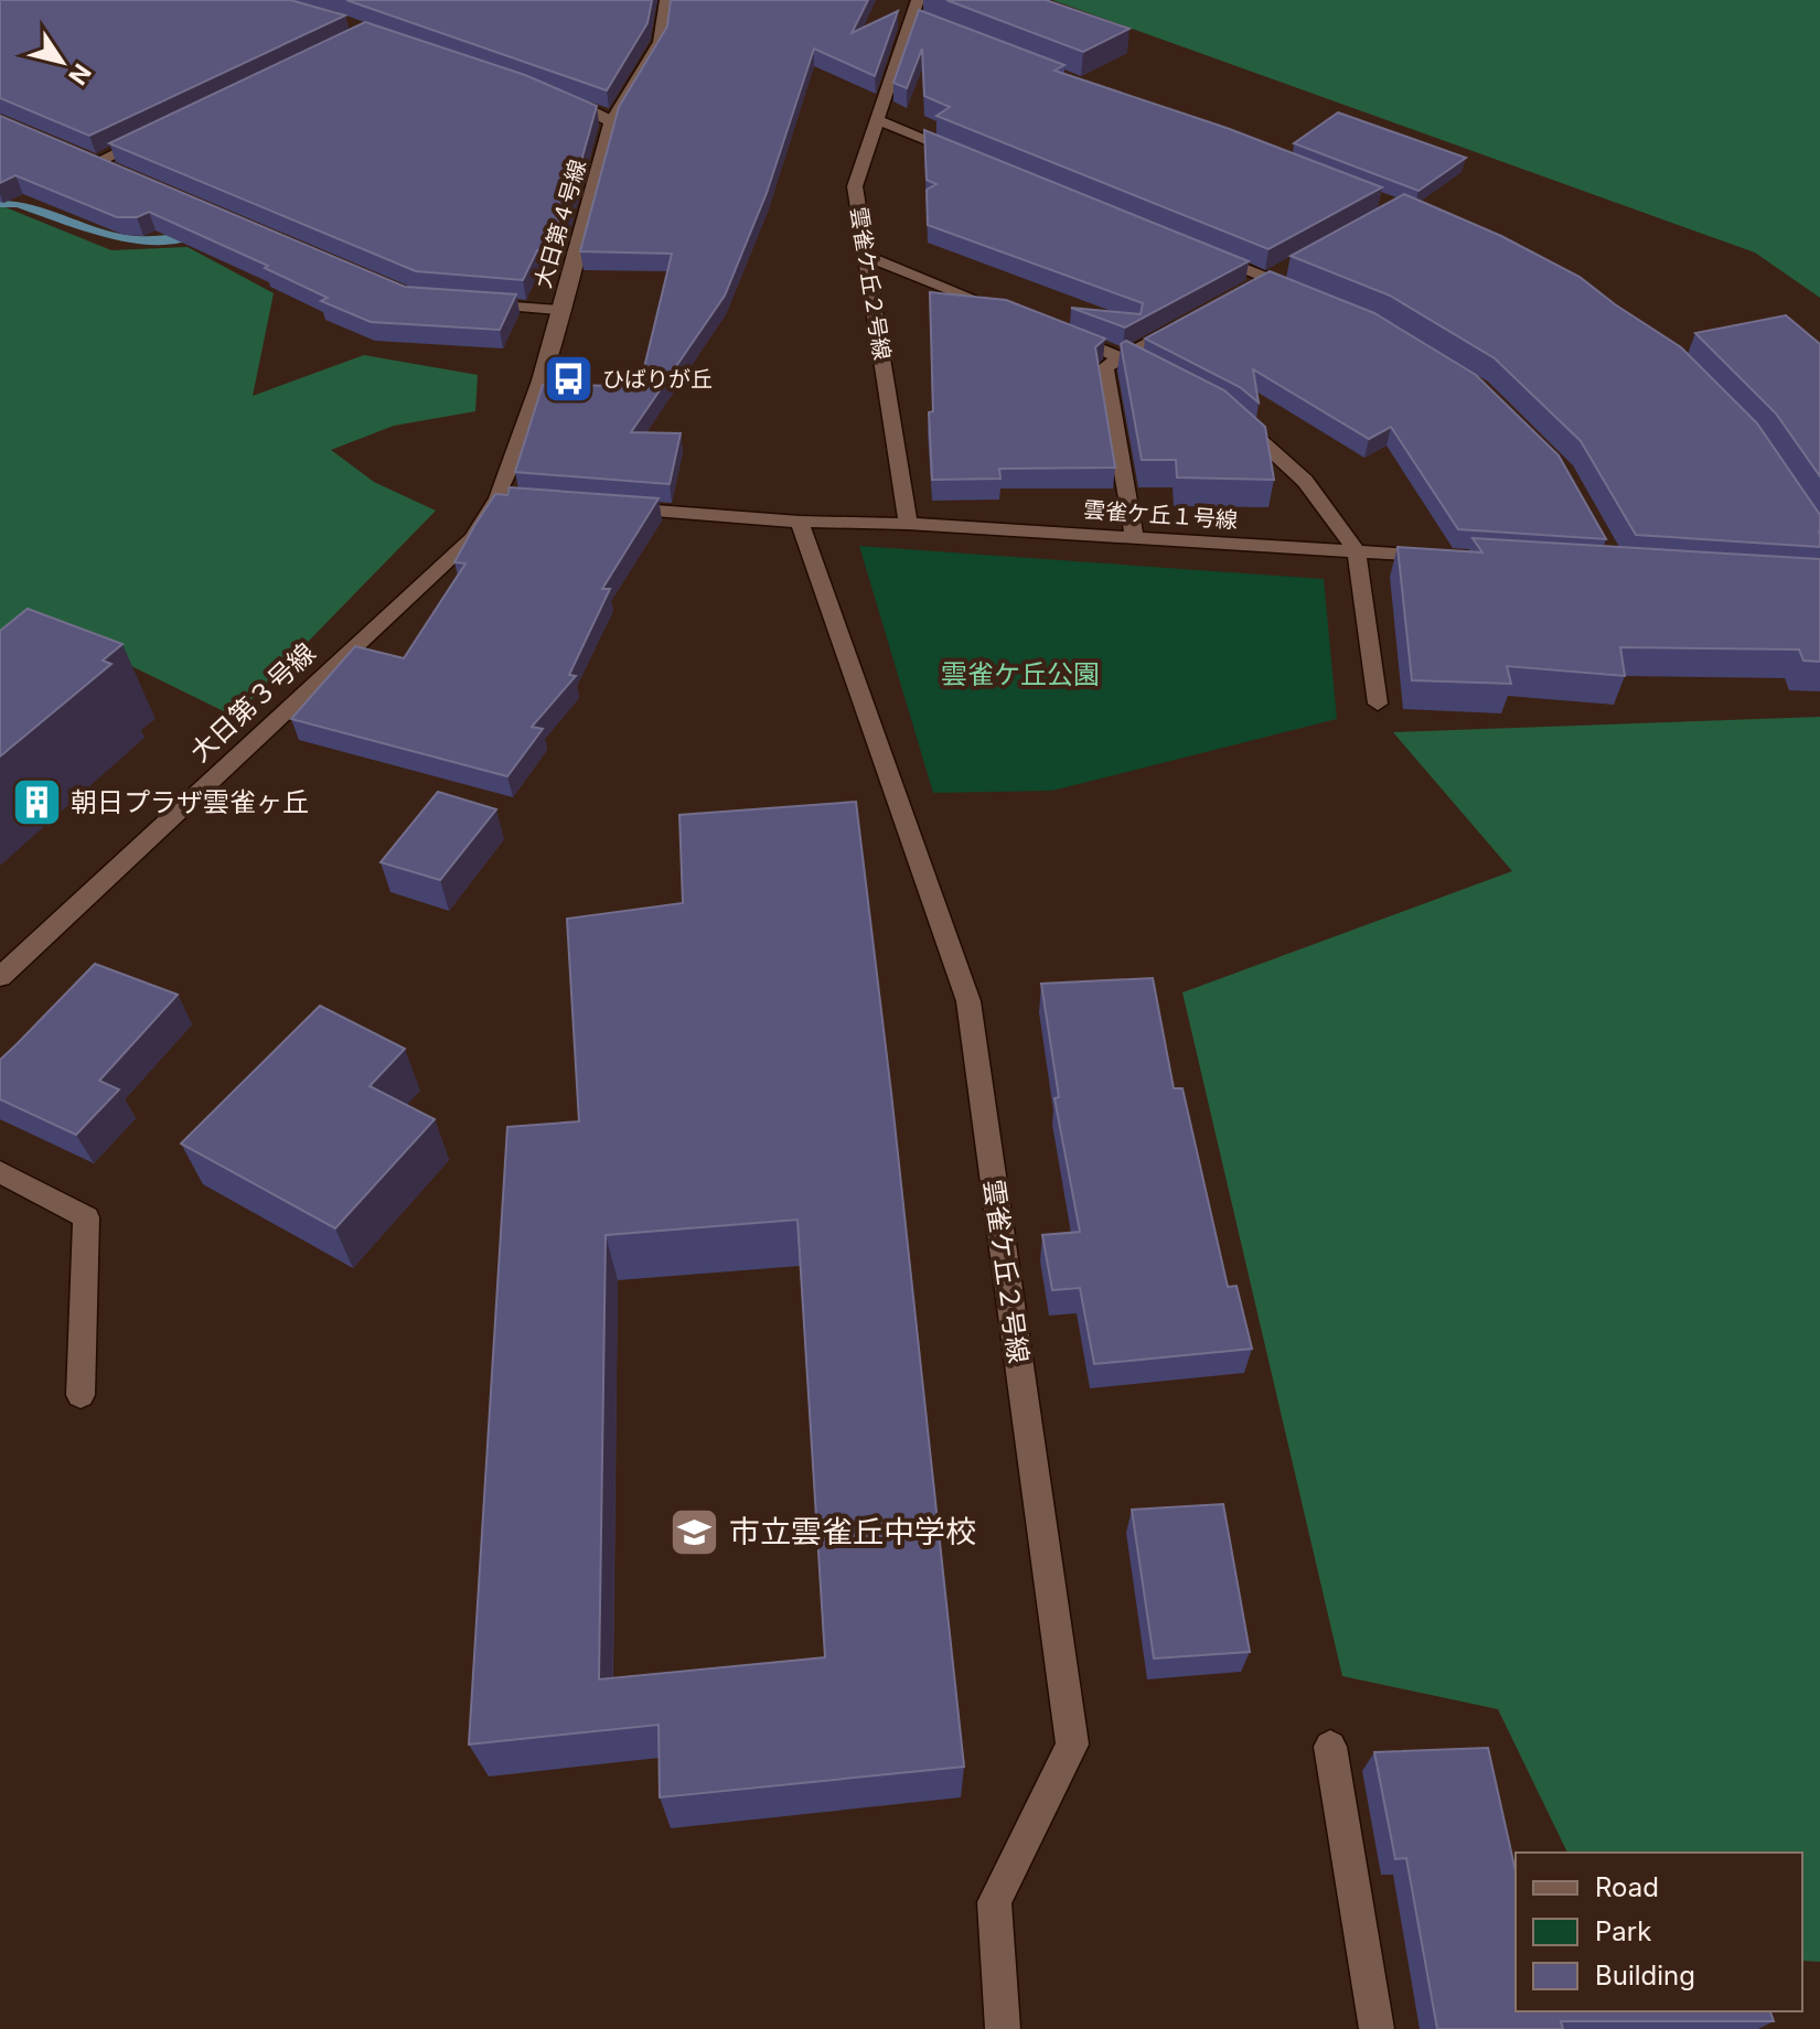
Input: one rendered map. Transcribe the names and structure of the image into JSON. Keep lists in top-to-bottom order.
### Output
{
  "streets": {
    "street": [
      "大日第４号線",
      "雲雀ケ丘２号線",
      "雲雀ケ丘１号線",
      "大日第３号線"
    ]
  },
  "crossings": [
    ["大日第４号線", "大日第３号線"],
    ["雲雀ケ丘２号線", "雲雀ケ丘１号線"]
  ],
  "parks": ["雲雀ケ丘公園"],
  "places": {
    "bus stop": ["ひばりが丘"],
    "building": ["朝日プラザ雲雀ヶ丘"],
    "school or university": ["市立雲雀丘中学校"]
  },
  "legend": ["Road", "Park", "Building"],
  "north": "bottom right"
}
